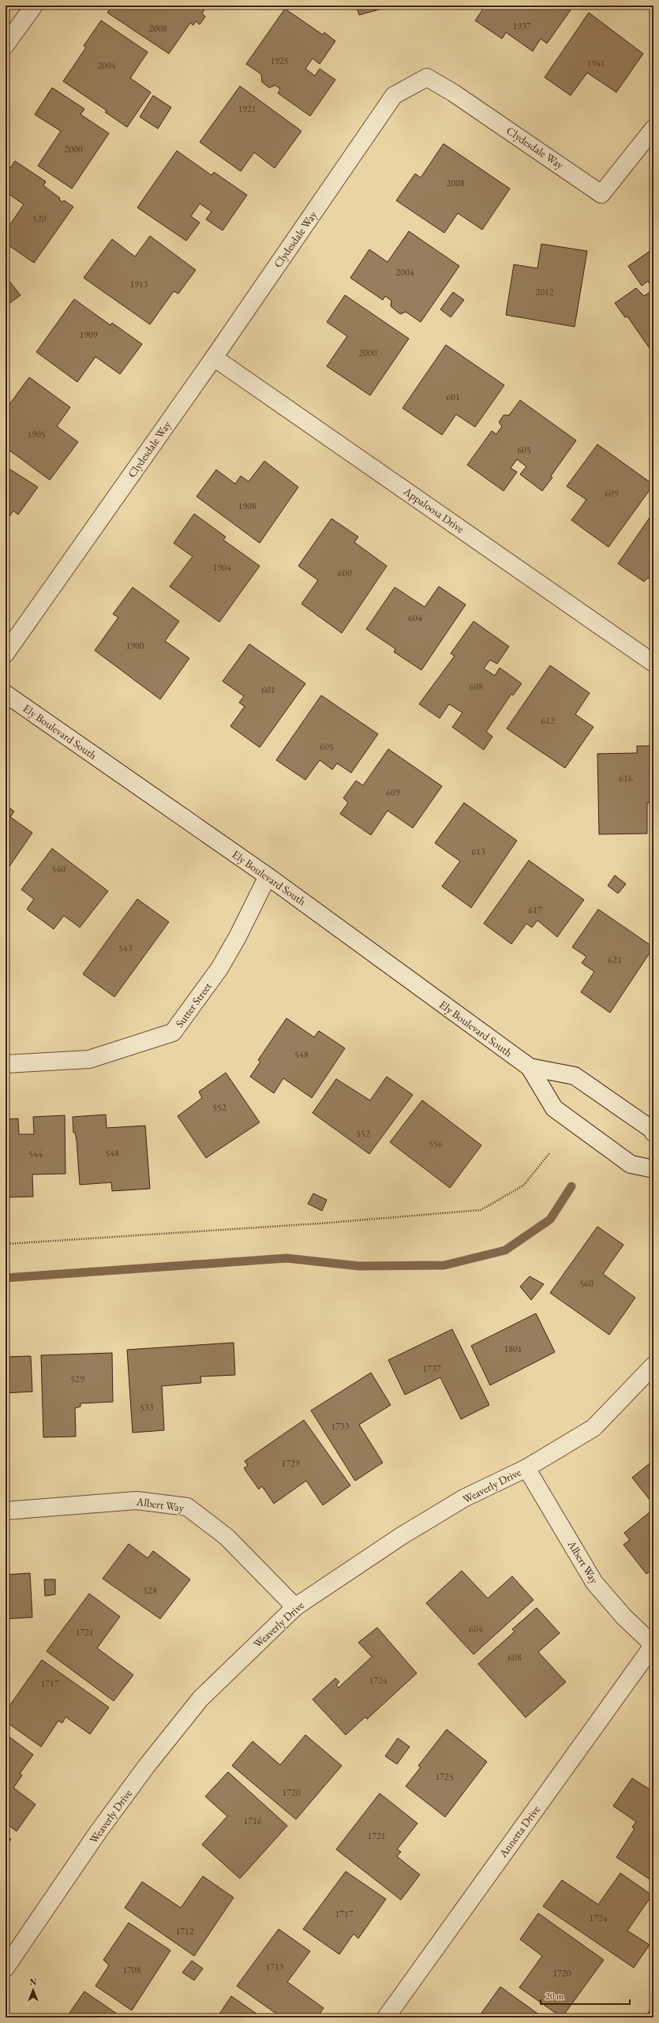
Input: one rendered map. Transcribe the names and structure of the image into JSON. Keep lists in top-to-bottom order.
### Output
{
  "streets": {
    "street": [
      "Clydesdale Way",
      "Appaloosa Drive",
      "Ely Boulevard South",
      "Sutter Street",
      "Weaverly Drive",
      "Albert Way",
      "Annetta Drive"
    ]
  },
  "crossings": [
    ["Clydesdale Way", "Appaloosa Drive"],
    ["Ely Boulevard South", "Sutter Street"],
    ["Weaverly Drive", "Albert Way"],
    ["Albert Way", "Annetta Drive"]
  ],
  "house_numbers": [
    "1937",
    "2008",
    "1925",
    "1941",
    "2004",
    "1921",
    "2000",
    "2008",
    "520",
    "2004",
    "1913",
    "2012",
    "1909",
    "2000",
    "601",
    "1905",
    "605",
    "609",
    "1908",
    "1904",
    "600",
    "604",
    "1900",
    "608",
    "601",
    "612",
    "605",
    "616",
    "609",
    "613",
    "540",
    "617",
    "543",
    "621",
    "548",
    "552",
    "552",
    "556",
    "548",
    "544",
    "560",
    "1801",
    "1737",
    "529",
    "533",
    "1733",
    "1729",
    "528",
    "604",
    "1721",
    "608",
    "1724",
    "1717",
    "1725",
    "1720",
    "1716",
    "1721",
    "1717",
    "1724",
    "1712",
    "1713",
    "1708",
    "1720"
  ],
  "scale_bar": "20 m",
  "north": "top"
}
